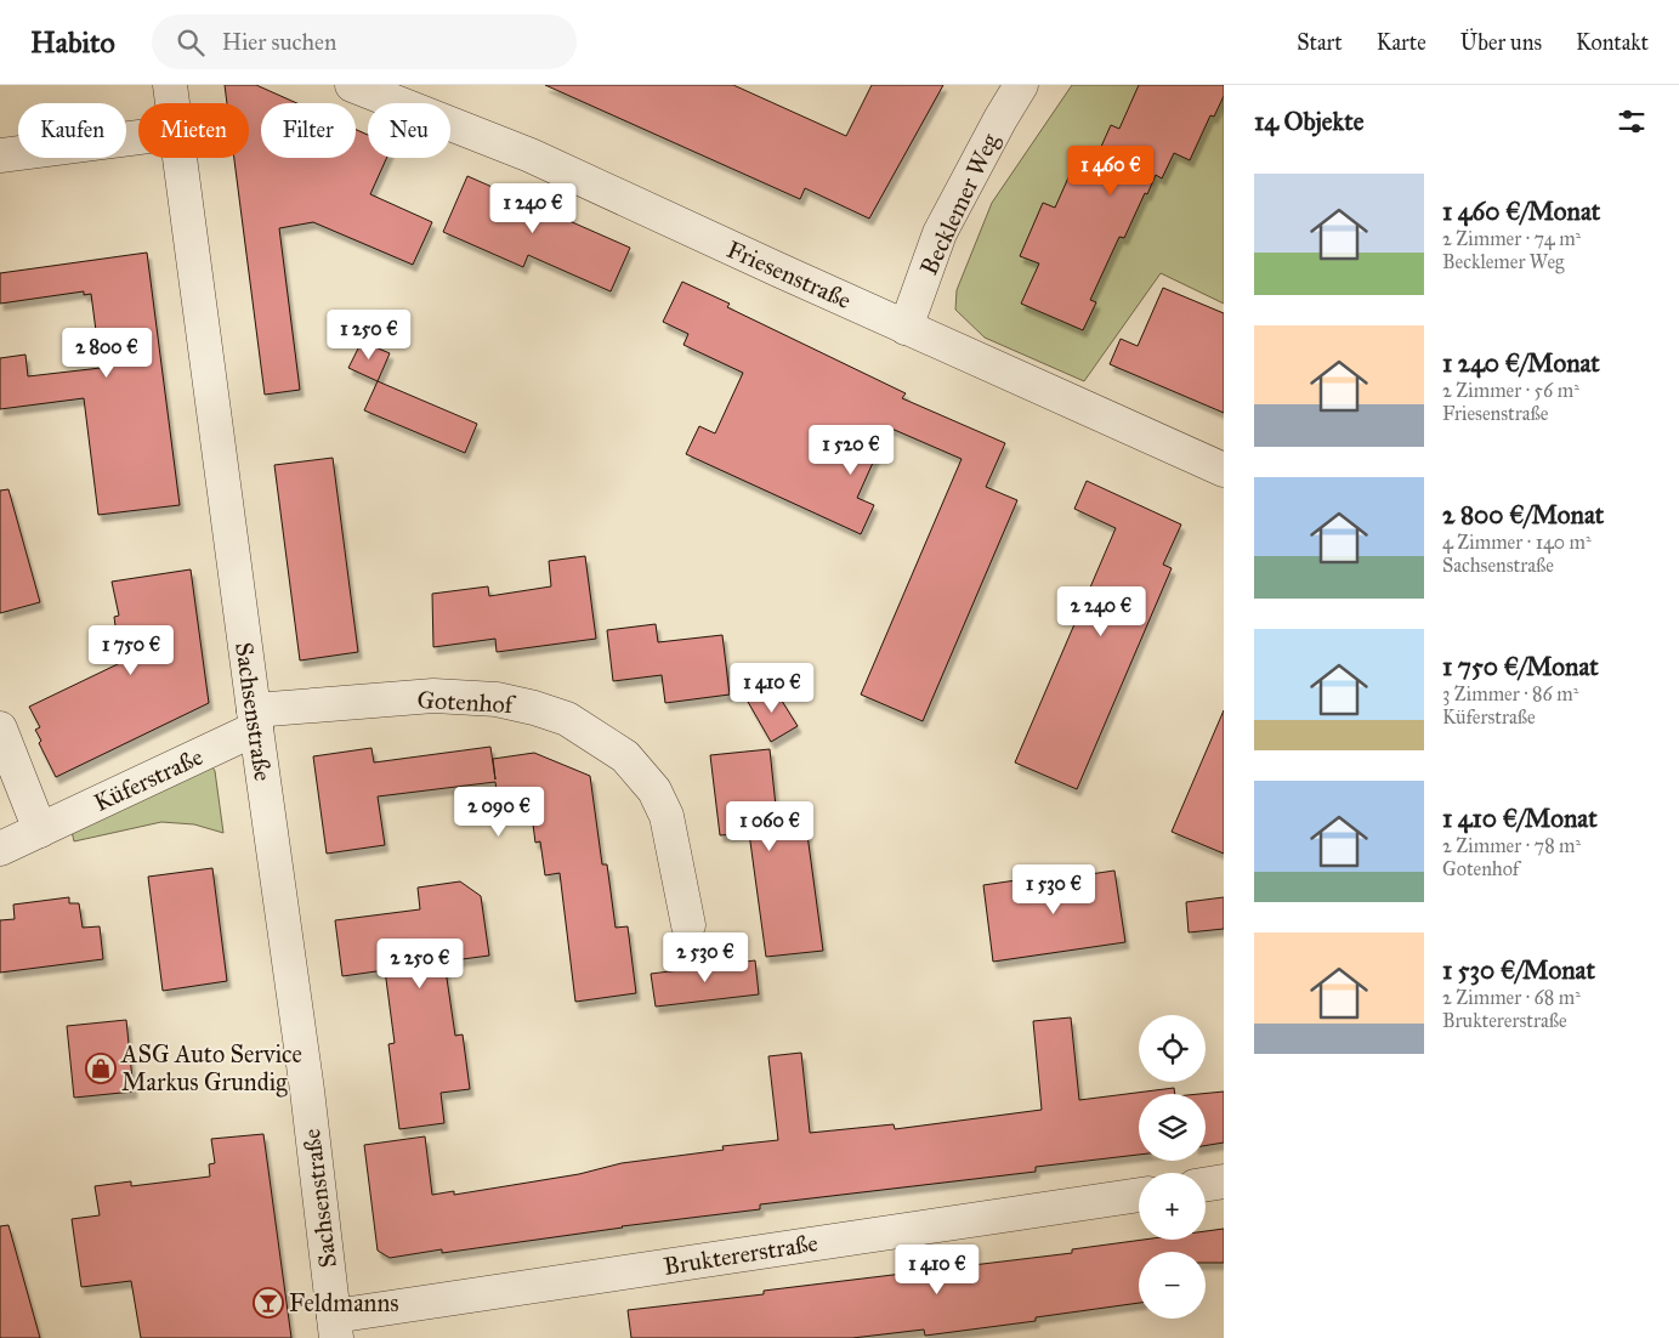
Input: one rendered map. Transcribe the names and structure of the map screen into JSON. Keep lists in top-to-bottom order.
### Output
{
  "streets": {
    "street": [
      "Becklemer Weg",
      "Friesenstraße",
      "Gotenhof",
      "Sachsenstraße",
      "Küferstraße",
      "Bruktererstraße"
    ]
  },
  "crossings": [
    ["Becklemer Weg", "Friesenstraße"],
    ["Gotenhof", "Sachsenstraße"],
    ["Gotenhof", "Küferstraße"],
    ["Sachsenstraße", "Küferstraße"],
    ["Sachsenstraße", "Bruktererstraße"]
  ],
  "places": {
    "shop": ["ASG Auto Service Markus Grundig"],
    "bar": ["Feldmanns"]
  },
  "page": {
    "header": "Habito",
    "search": "Hier suchen",
    "nav": [
      "Start",
      "Karte",
      "Über uns",
      "Kontakt"
    ],
    "heading": "14 Objekte",
    "chip": [
      "Kaufen",
      "Mieten",
      "Filter",
      "Neu"
    ],
    "price": [
      "1 460 €",
      "1 240 €",
      "1 250 €",
      "2 800 €",
      "1 520 €",
      "2 240 €",
      "1 750 €",
      "1 410 €",
      "2 090 €",
      "1 060 €",
      "1 530 €",
      "2 530 €",
      "2 250 €",
      "1 410 €"
    ],
    "list": [
      {
        "name": "1 460 €/Monat",
        "note": "2 Zimmer · 74 m² · Becklemer Weg"
      },
      {
        "name": "1 240 €/Monat",
        "note": "2 Zimmer · 56 m² · Friesenstraße"
      },
      {
        "name": "2 800 €/Monat",
        "note": "4 Zimmer · 140 m² · Sachsenstraße"
      },
      {
        "name": "1 750 €/Monat",
        "note": "3 Zimmer · 86 m² · Küferstraße"
      },
      {
        "name": "1 410 €/Monat",
        "note": "2 Zimmer · 78 m² · Gotenhof"
      },
      {
        "name": "1 530 €/Monat",
        "note": "2 Zimmer · 68 m² · Bruktererstraße"
      }
    ],
    "map_buttons": ["+", "−"]
  }
}
